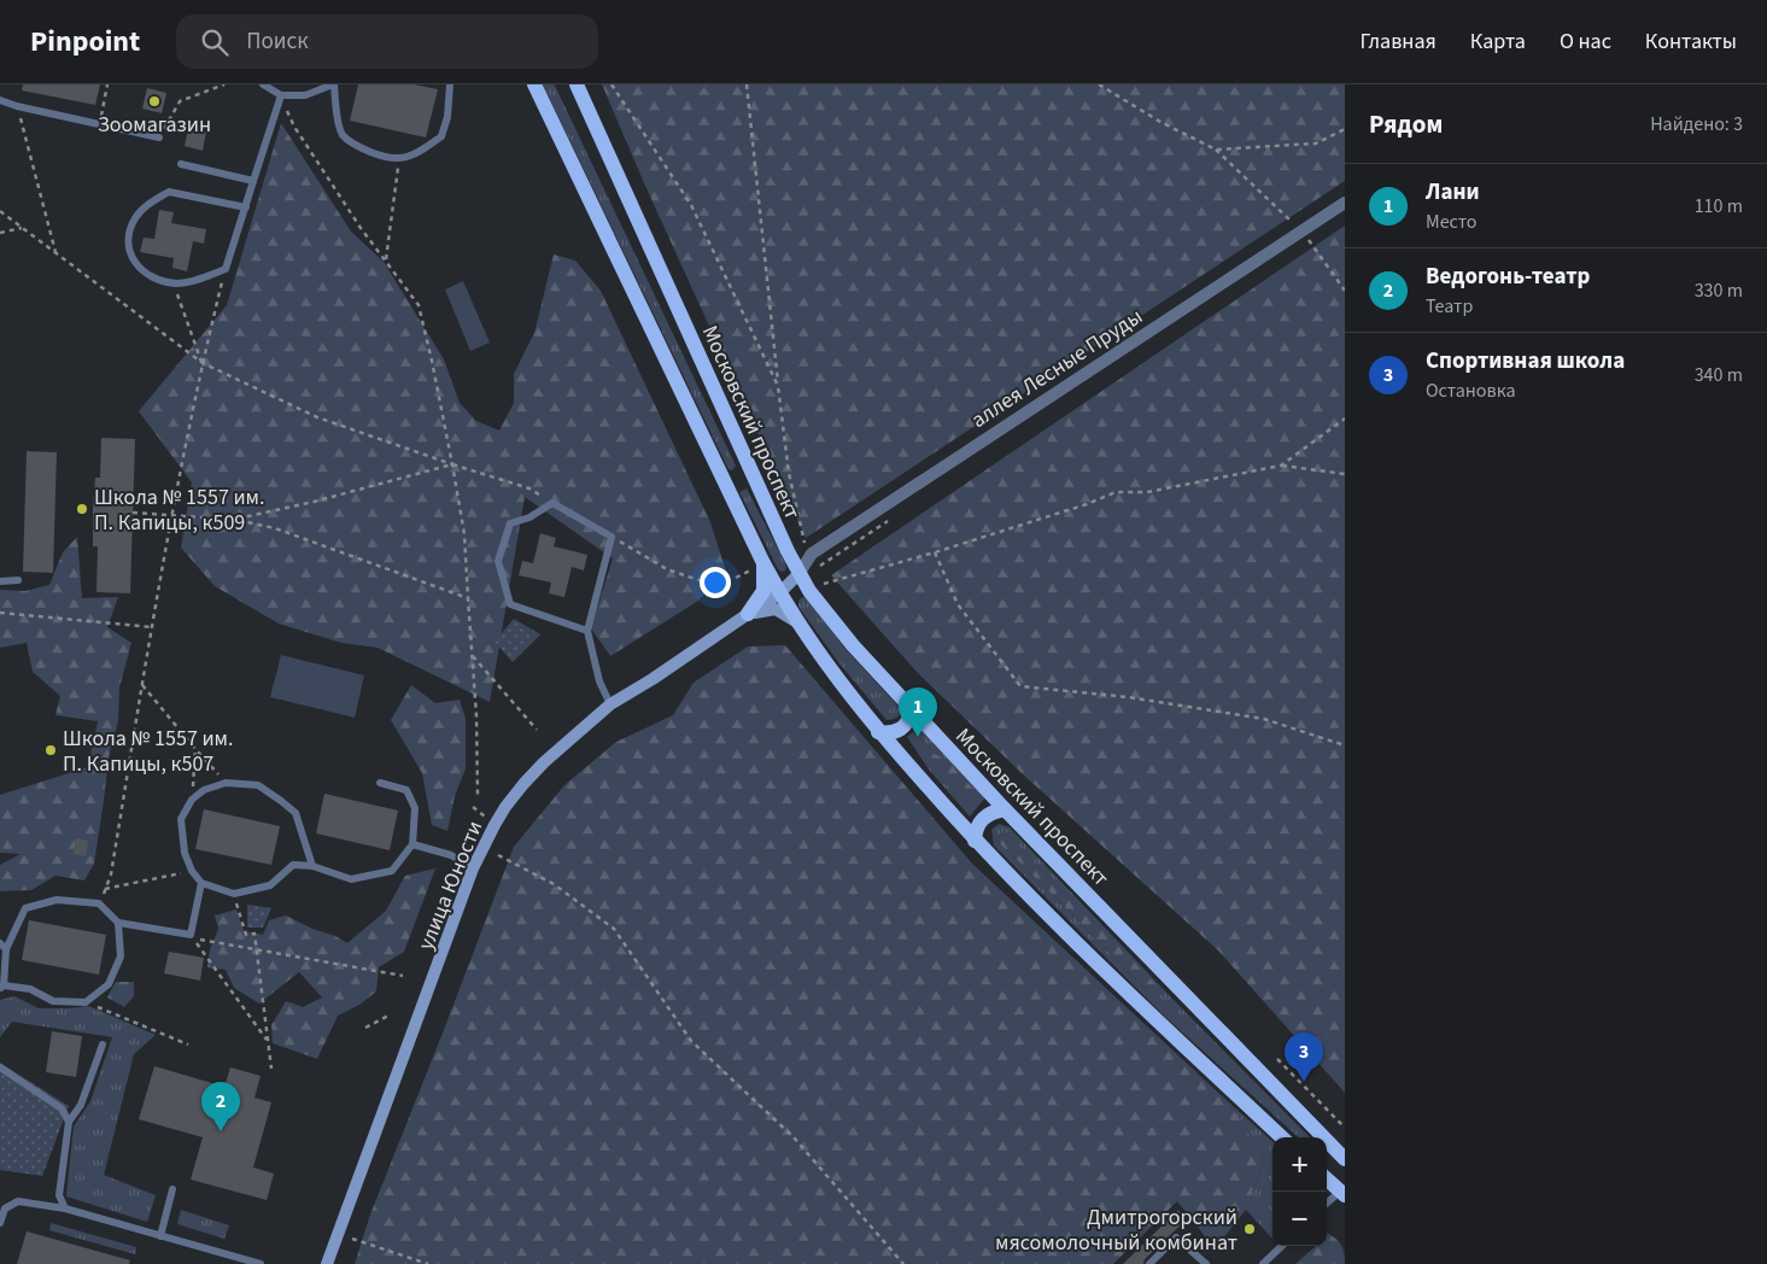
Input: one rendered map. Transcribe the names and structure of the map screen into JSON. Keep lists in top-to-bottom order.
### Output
{
  "streets": {
    "main road": ["Московский проспект"],
    "street": ["аллея Лесные Пруды", "улица Юности"]
  },
  "crossings": [
    ["аллея Лесные Пруды", "Московский проспект"],
    ["аллея Лесные Пруды", "улица Юности"],
    ["Московский проспект", "улица Юности"]
  ],
  "places": [
    "Зоомагазин",
    "Школа № 1557 им. П. Капицы, к509",
    "Школа № 1557 им. П. Капицы, к507",
    "Дмитрогорский мясомолочный комбинат"
  ],
  "page": {
    "header": "Pinpoint",
    "search": "Поиск",
    "nav": [
      "Главная",
      "Карта",
      "О нас",
      "Контакты"
    ],
    "heading": ["Рядом", "Найдено: 3"],
    "list": [
      {
        "mark": "1",
        "name": "Лани",
        "note": "Место",
        "value": "110 m"
      },
      {
        "mark": "2",
        "name": "Ведогонь-театр",
        "note": "Театр",
        "value": "330 m"
      },
      {
        "mark": "3",
        "name": "Спортивная школа",
        "note": "Остановка",
        "value": "340 m"
      }
    ],
    "pins": ["1", "3", "2"],
    "map_buttons": ["+", "−"]
  }
}
